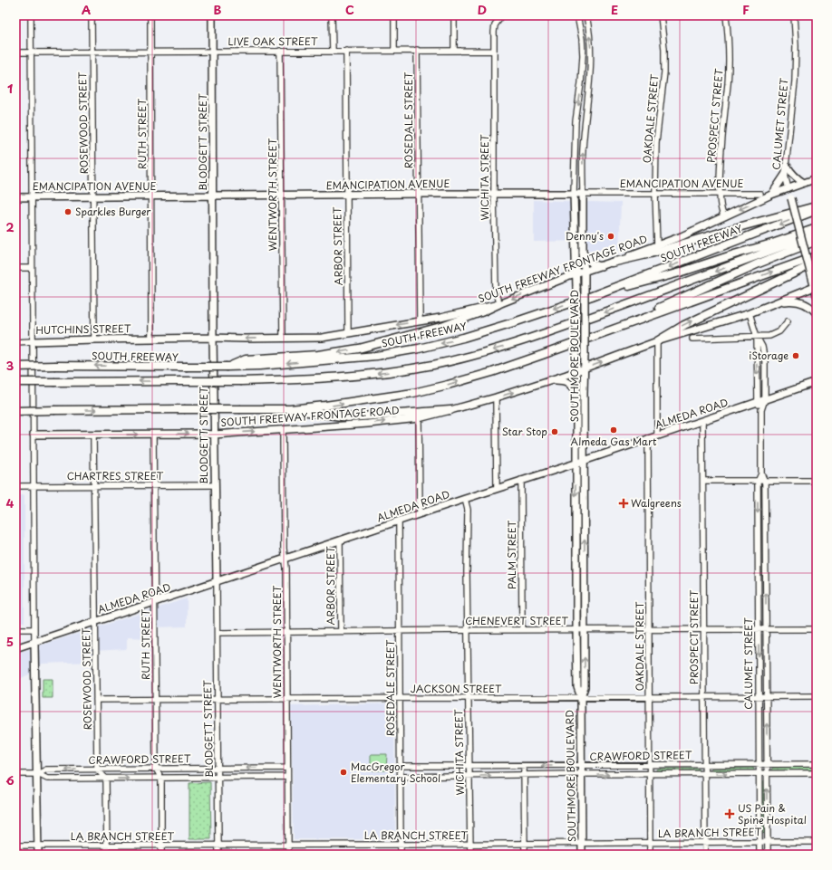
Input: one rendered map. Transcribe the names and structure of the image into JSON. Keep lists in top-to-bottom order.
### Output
{
  "streets": {
    "highway": ["SOUTH FREEWAY"],
    "main road": [
      "CALUMET STREET",
      "BLODGETT STREET",
      "EMANCIPATION AVENUE",
      "SOUTH FREEWAY FRONTAGE ROAD",
      "HUTCHINS STREET",
      "SOUTHMORE BOULEVARD",
      "ALMEDA ROAD"
    ],
    "street": [
      "LIVE OAK STREET",
      "PROSPECT STREET",
      "OAKDALE STREET",
      "ROSEDALE STREET",
      "ROSEWOOD STREET",
      "RUTH STREET",
      "WICHITA STREET",
      "WENTWORTH STREET",
      "ARBOR STREET",
      "CHARTRES STREET",
      "PALM STREET",
      "CHENEVERT STREET",
      "JACKSON STREET",
      "CRAWFORD STREET",
      "LA BRANCH STREET"
    ]
  },
  "crossings": [
    ["LIVE OAK STREET", "ROSEDALE STREET"],
    ["LIVE OAK STREET", "ROSEWOOD STREET"],
    ["LIVE OAK STREET", "RUTH STREET"],
    ["LIVE OAK STREET", "BLODGETT STREET"],
    ["LIVE OAK STREET", "WICHITA STREET"],
    ["LIVE OAK STREET", "WENTWORTH STREET"],
    ["LIVE OAK STREET", "ARBOR STREET"],
    ["PROSPECT STREET", "EMANCIPATION AVENUE"],
    ["PROSPECT STREET", "SOUTH FREEWAY FRONTAGE ROAD"],
    ["PROSPECT STREET", "ALMEDA ROAD"],
    ["PROSPECT STREET", "CHENEVERT STREET"],
    ["PROSPECT STREET", "JACKSON STREET"],
    ["PROSPECT STREET", "CRAWFORD STREET"],
    ["PROSPECT STREET", "LA BRANCH STREET"],
    ["OAKDALE STREET", "EMANCIPATION AVENUE"],
    ["OAKDALE STREET", "SOUTH FREEWAY FRONTAGE ROAD"],
    ["OAKDALE STREET", "ALMEDA ROAD"],
    ["OAKDALE STREET", "CHENEVERT STREET"],
    ["OAKDALE STREET", "JACKSON STREET"],
    ["OAKDALE STREET", "CRAWFORD STREET"],
    ["OAKDALE STREET", "LA BRANCH STREET"],
    ["ROSEDALE STREET", "EMANCIPATION AVENUE"],
    ["ROSEDALE STREET", "SOUTH FREEWAY FRONTAGE ROAD"],
    ["ROSEDALE STREET", "ALMEDA ROAD"],
    ["ROSEDALE STREET", "CHENEVERT STREET"],
    ["ROSEDALE STREET", "JACKSON STREET"],
    ["ROSEDALE STREET", "CRAWFORD STREET"],
    ["ROSEDALE STREET", "LA BRANCH STREET"],
    ["ROSEWOOD STREET", "EMANCIPATION AVENUE"],
    ["ROSEWOOD STREET", "SOUTH FREEWAY FRONTAGE ROAD"],
    ["ROSEWOOD STREET", "HUTCHINS STREET"],
    ["ROSEWOOD STREET", "ALMEDA ROAD"],
    ["ROSEWOOD STREET", "CHARTRES STREET"],
    ["ROSEWOOD STREET", "JACKSON STREET"],
    ["ROSEWOOD STREET", "CRAWFORD STREET"],
    ["CALUMET STREET", "SOUTH FREEWAY FRONTAGE ROAD"],
    ["CALUMET STREET", "ALMEDA ROAD"],
    ["CALUMET STREET", "CHENEVERT STREET"],
    ["CALUMET STREET", "JACKSON STREET"],
    ["CALUMET STREET", "CRAWFORD STREET"],
    ["CALUMET STREET", "LA BRANCH STREET"],
    ["RUTH STREET", "EMANCIPATION AVENUE"],
    ["RUTH STREET", "SOUTH FREEWAY FRONTAGE ROAD"],
    ["RUTH STREET", "HUTCHINS STREET"],
    ["RUTH STREET", "ALMEDA ROAD"],
    ["RUTH STREET", "CHARTRES STREET"],
    ["RUTH STREET", "JACKSON STREET"],
    ["RUTH STREET", "CRAWFORD STREET"],
    ["RUTH STREET", "LA BRANCH STREET"],
    ["BLODGETT STREET", "EMANCIPATION AVENUE"],
    ["BLODGETT STREET", "SOUTH FREEWAY FRONTAGE ROAD"],
    ["BLODGETT STREET", "ALMEDA ROAD"],
    ["BLODGETT STREET", "CHARTRES STREET"],
    ["BLODGETT STREET", "CHENEVERT STREET"],
    ["BLODGETT STREET", "JACKSON STREET"],
    ["BLODGETT STREET", "CRAWFORD STREET"],
    ["BLODGETT STREET", "LA BRANCH STREET"],
    ["WICHITA STREET", "EMANCIPATION AVENUE"],
    ["WICHITA STREET", "SOUTH FREEWAY FRONTAGE ROAD"],
    ["WICHITA STREET", "ALMEDA ROAD"],
    ["WICHITA STREET", "CHENEVERT STREET"],
    ["WICHITA STREET", "JACKSON STREET"],
    ["WICHITA STREET", "CRAWFORD STREET"],
    ["WICHITA STREET", "LA BRANCH STREET"],
    ["EMANCIPATION AVENUE", "WENTWORTH STREET"],
    ["EMANCIPATION AVENUE", "ARBOR STREET"],
    ["EMANCIPATION AVENUE", "SOUTHMORE BOULEVARD"],
    ["WENTWORTH STREET", "SOUTH FREEWAY FRONTAGE ROAD"],
    ["WENTWORTH STREET", "ALMEDA ROAD"],
    ["WENTWORTH STREET", "CHENEVERT STREET"],
    ["WENTWORTH STREET", "JACKSON STREET"],
    ["WENTWORTH STREET", "CRAWFORD STREET"],
    ["WENTWORTH STREET", "LA BRANCH STREET"],
    ["ARBOR STREET", "SOUTH FREEWAY FRONTAGE ROAD"],
    ["ARBOR STREET", "ALMEDA ROAD"],
    ["ARBOR STREET", "CHENEVERT STREET"],
    ["SOUTH FREEWAY FRONTAGE ROAD", "HUTCHINS STREET"],
    ["SOUTH FREEWAY FRONTAGE ROAD", "SOUTHMORE BOULEVARD"],
    ["SOUTHMORE BOULEVARD", "ALMEDA ROAD"],
    ["SOUTHMORE BOULEVARD", "CHENEVERT STREET"],
    ["SOUTHMORE BOULEVARD", "JACKSON STREET"],
    ["SOUTHMORE BOULEVARD", "CRAWFORD STREET"],
    ["SOUTHMORE BOULEVARD", "LA BRANCH STREET"],
    ["ALMEDA ROAD", "PALM STREET"],
    ["PALM STREET", "CHENEVERT STREET"]
  ],
  "places": {
    "other": [
      "Sparkles Burger",
      "Denny's",
      "iStorage",
      "Almeda Gas Mart",
      "Star Stop",
      "MacGregor Elementary School"
    ],
    "health": ["Walgreens", "US Pain & Spine Hospital"]
  },
  "grid": {
    "columns": [
      "A",
      "B",
      "C",
      "D",
      "E",
      "F"
    ],
    "rows": [
      "1",
      "2",
      "3",
      "4",
      "5",
      "6"
    ]
  }
}
